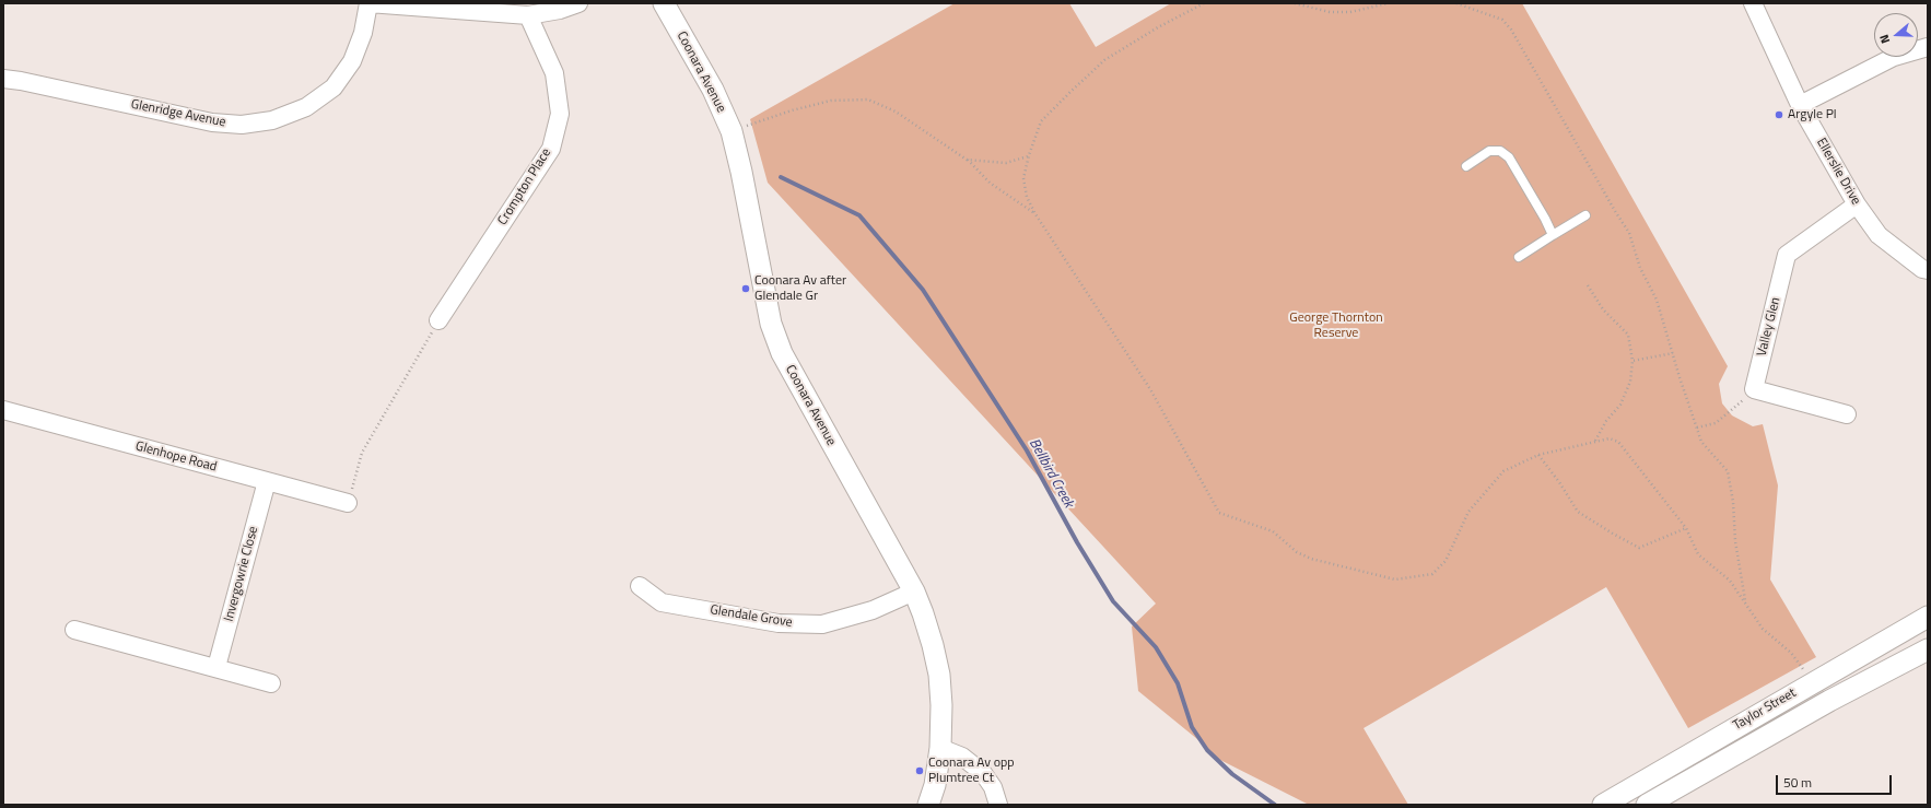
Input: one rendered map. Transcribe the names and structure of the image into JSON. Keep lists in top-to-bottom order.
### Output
{
  "streets": {
    "street": [
      "Coonara Avenue",
      "Glenridge Avenue",
      "Ellerslie Drive",
      "Crompton Place",
      "Valley Glen",
      "Glenhope Road",
      "Invergowrie Close",
      "Glendale Grove",
      "Taylor Street"
    ]
  },
  "crossings": [
    ["Coonara Avenue", "Glendale Grove"],
    ["Ellerslie Drive", "Valley Glen"],
    ["Glenhope Road", "Invergowrie Close"]
  ],
  "water": ["Bellbird Creek"],
  "parks": ["George Thornton Reserve"],
  "places": ["Argyle Pl", "Coonara Av after Glendale Gr", "Coonara Av opp Plumtree Ct"],
  "scale_bar": "50 m",
  "north": "left"
}
